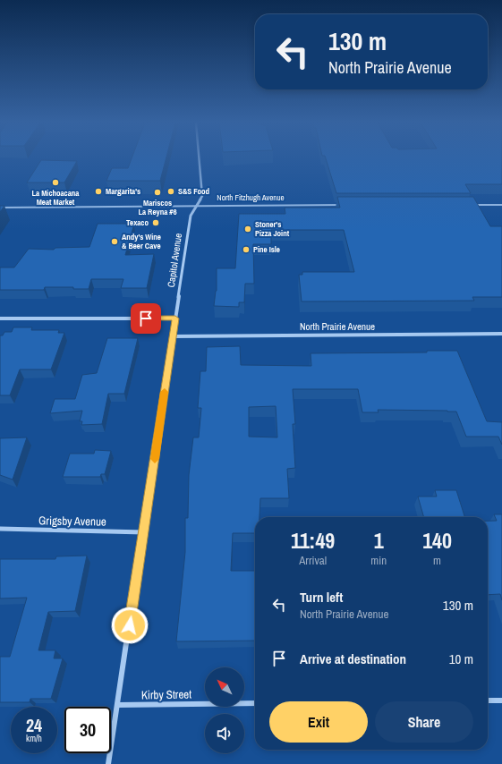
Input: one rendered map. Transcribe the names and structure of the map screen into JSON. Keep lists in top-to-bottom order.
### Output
{
  "streets": {
    "street": [
      "North Fitzhugh Avenue",
      "Capitol Avenue",
      "North Prairie Avenue",
      "Grigsby Avenue",
      "Kirby Street"
    ]
  },
  "crossings": [
    ["North Fitzhugh Avenue", "Capitol Avenue"],
    ["Capitol Avenue", "North Prairie Avenue"],
    ["Capitol Avenue", "Grigsby Avenue"],
    ["Capitol Avenue", "Kirby Street"]
  ],
  "places": [
    "La Michoacana Meat Market",
    "Margarita's",
    "S&S Food",
    "Mariscos La Reyna #6",
    "Texaco",
    "Stoner's Pizza Joint",
    "Andy's Wine & Beer Cave",
    "Pine Isle"
  ],
  "north": "top left",
  "page": {
    "turn": ["130 m", "North Prairie Avenue"],
    "eta": [
      "11:49",
      "Arrival",
      "1",
      "min",
      "140",
      "m"
    ],
    "list": [
      {
        "name": "Turn left",
        "note": "North Prairie Avenue",
        "value": "130 m"
      },
      {
        "name": "Arrive at destination",
        "value": "10 m"
      }
    ],
    "buttons": ["Exit", "Share"],
    "speed": "24 km/h",
    "limit": "30"
  }
}
